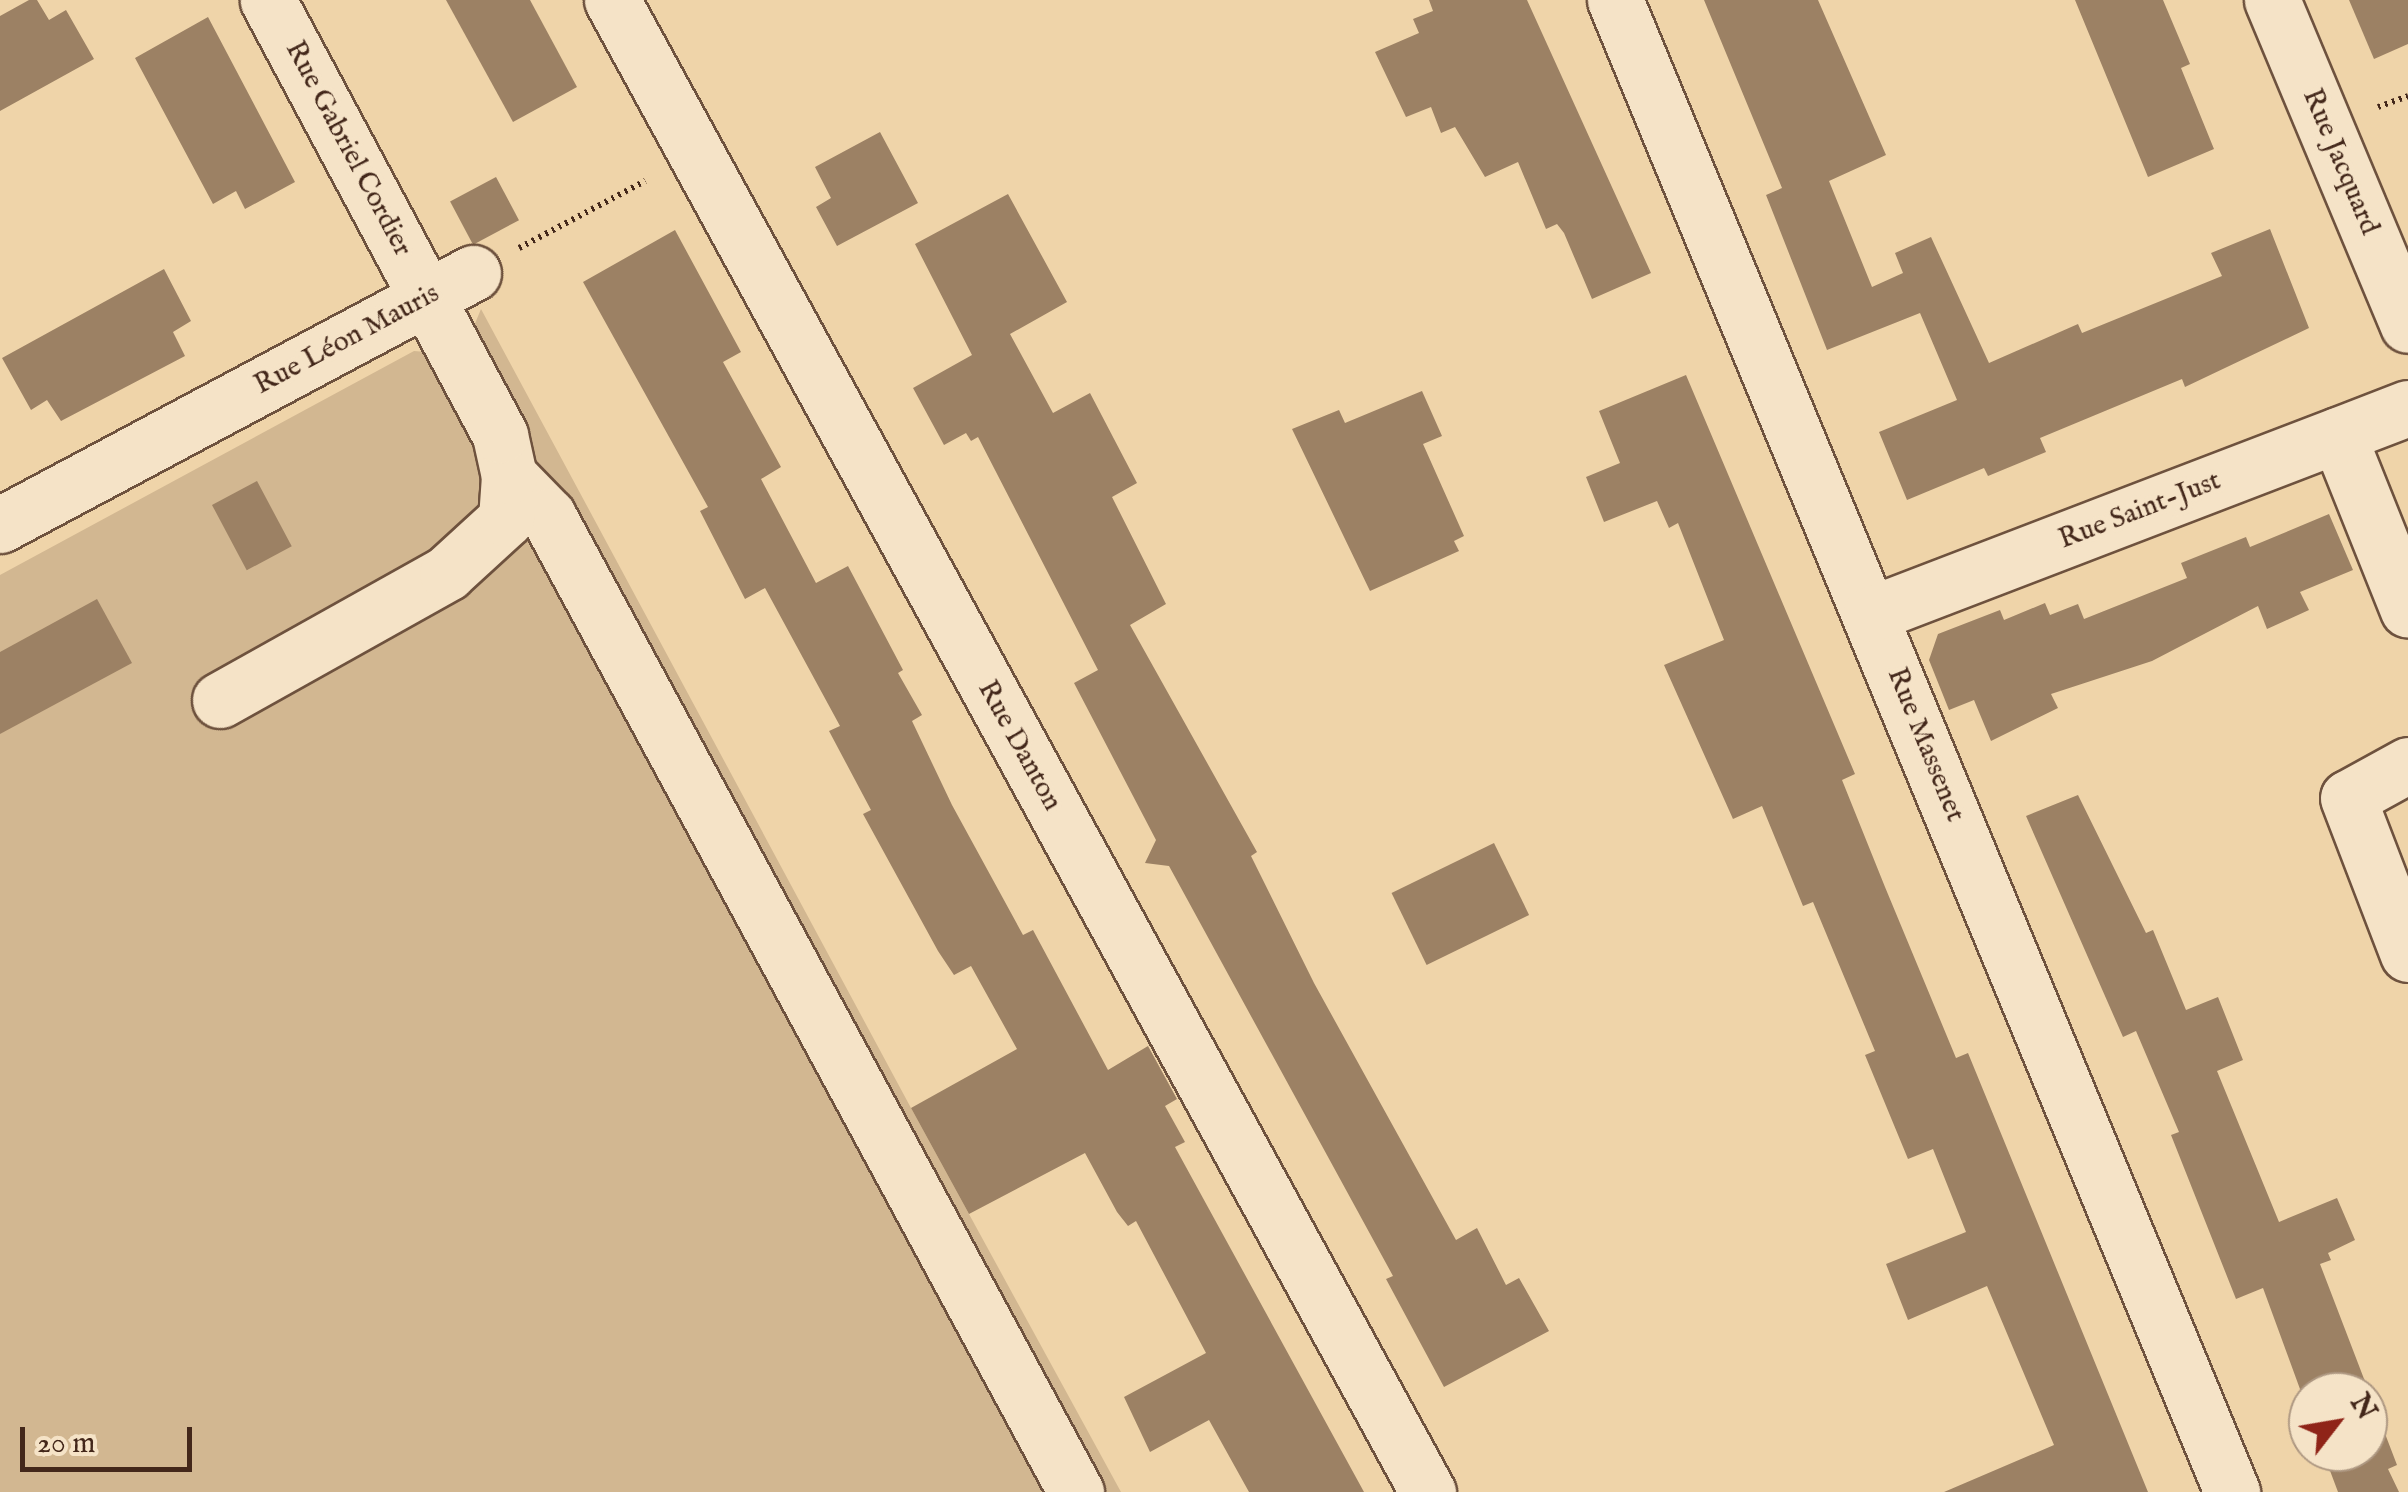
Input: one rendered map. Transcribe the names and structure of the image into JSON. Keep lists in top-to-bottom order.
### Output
{
  "streets": {
    "street": [
      "Rue Gabriel Cordier",
      "Rue Jacquard",
      "Rue Léon Mauris",
      "Rue Saint-Just",
      "Rue Massenet",
      "Rue Danton"
    ]
  },
  "crossings": [
    ["Rue Gabriel Cordier", "Rue Léon Mauris"],
    ["Rue Léon Mauris", "Rue Danton"],
    ["Rue Saint-Just", "Rue Massenet"]
  ],
  "scale_bar": "20 m",
  "north": "top right"
}
